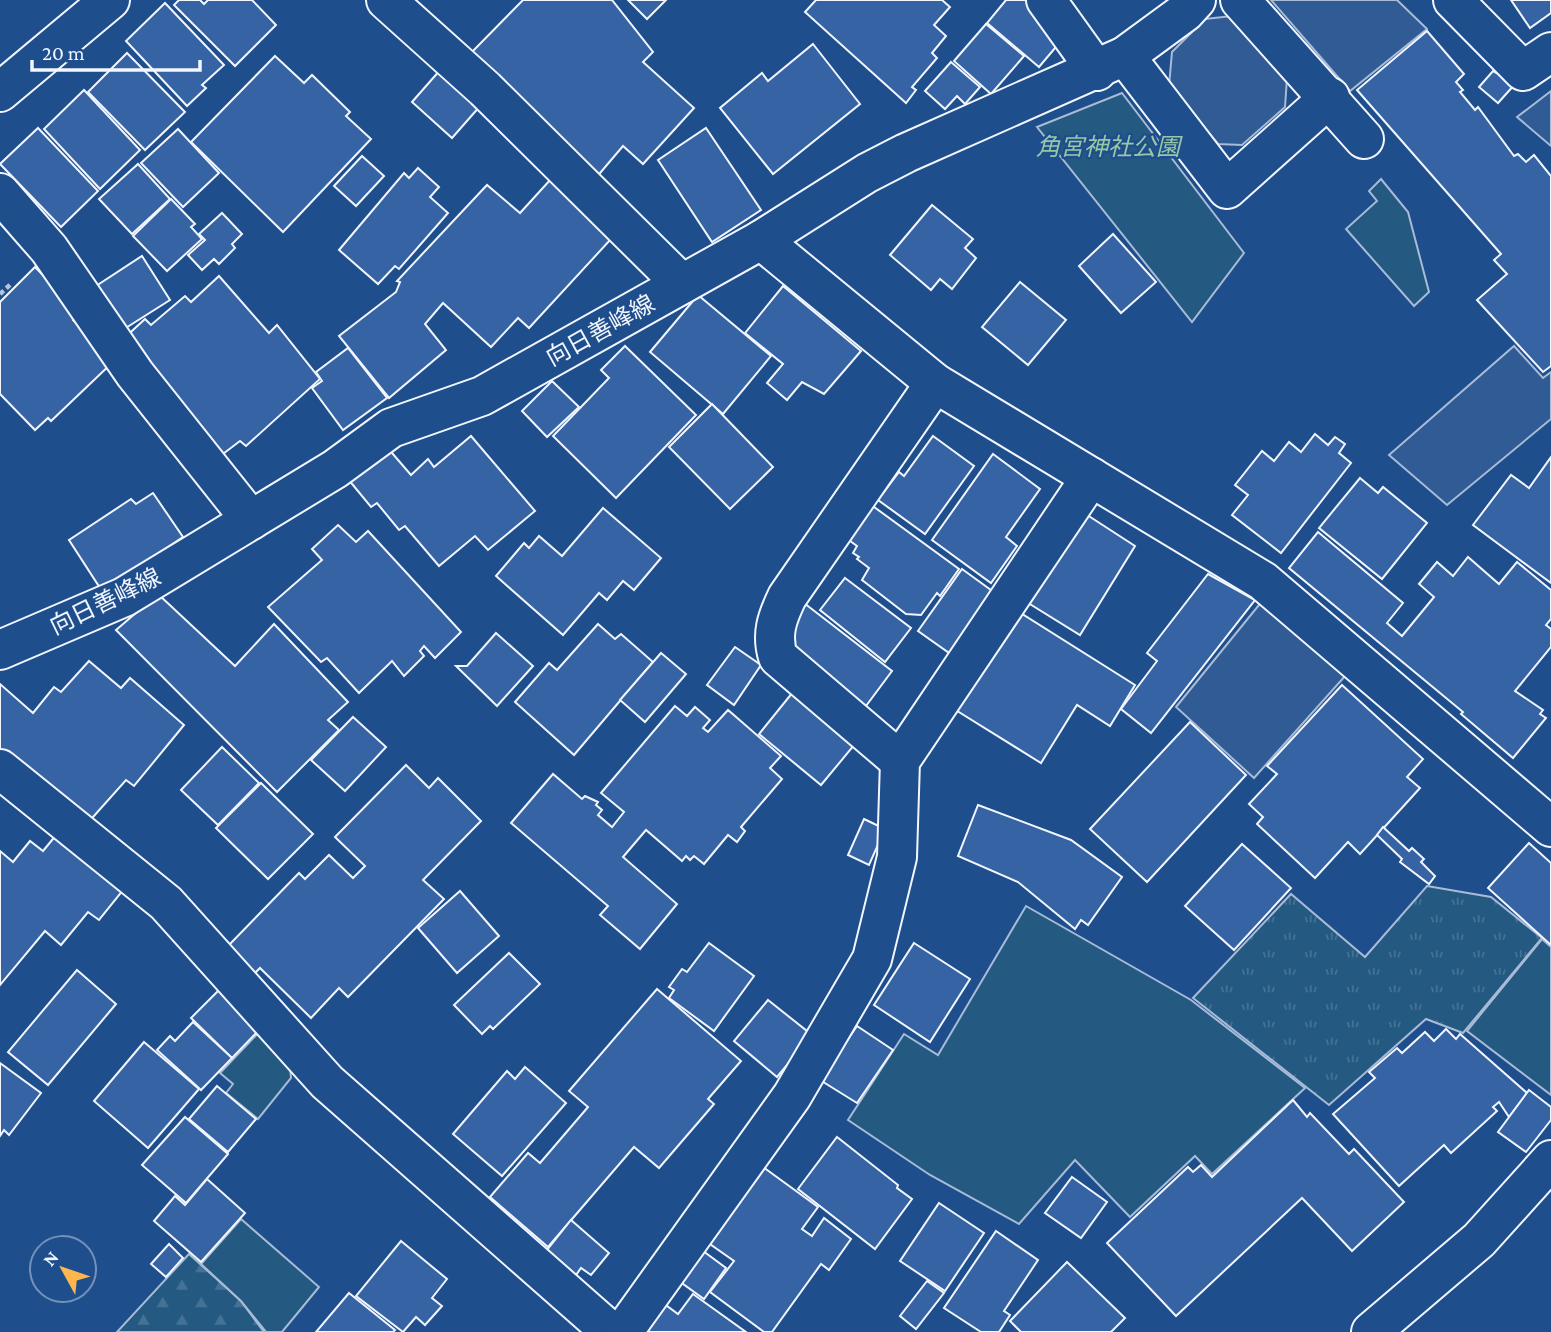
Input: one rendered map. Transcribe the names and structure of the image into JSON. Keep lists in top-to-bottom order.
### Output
{
  "streets": {
    "street": ["向日善峰線"]
  },
  "parks": ["角宮神社公園"],
  "scale_bar": "20 m",
  "north": "top left"
}
